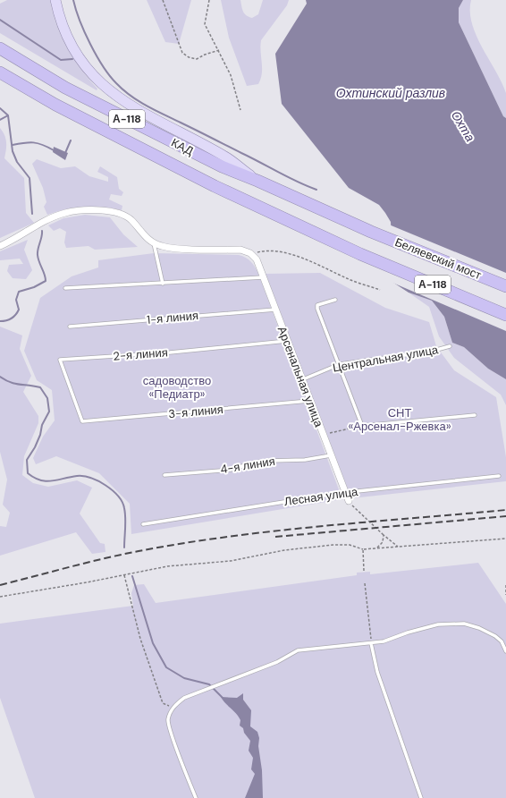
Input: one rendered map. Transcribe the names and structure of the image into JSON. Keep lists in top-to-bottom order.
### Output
{
  "streets": {
    "highway": ["А-118", "КАД", "Беляевский мост"],
    "street": ["Арсенальная улица"],
    "lane": [
      "1-я линия",
      "2-я линия",
      "Центральная улица",
      "3-я линия",
      "4-я линия",
      "Лесная улица"
    ]
  },
  "crossings": [
    ["КАД", "Беляевский мост"],
    ["1-я линия", "Арсенальная улица"],
    ["2-я линия", "Арсенальная улица"],
    ["2-я линия", "3-я линия"],
    ["Центральная улица", "Арсенальная улица"],
    ["Арсенальная улица", "3-я линия"],
    ["Арсенальная улица", "4-я линия"],
    ["Арсенальная улица", "Лесная улица"]
  ],
  "water": ["Охтинский разлив", "Охта"],
  "parks": ["садоводство «Педиатр»", "СНТ «Арсенал-Ржевка»"]
}
